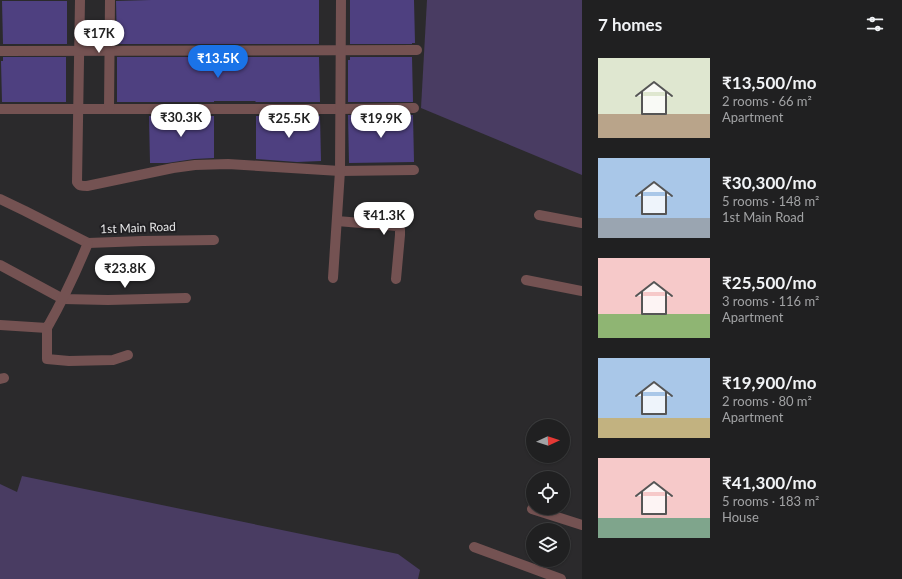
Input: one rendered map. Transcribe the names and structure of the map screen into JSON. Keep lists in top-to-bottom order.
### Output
{
  "streets": {
    "street": ["1st Main Road"]
  },
  "north": "right",
  "page": {
    "heading": "7 homes",
    "price": [
      "₹17K",
      "₹13.5K",
      "₹30.3K",
      "₹25.5K",
      "₹19.9K",
      "₹41.3K",
      "₹23.8K"
    ],
    "list": [
      {
        "name": "₹13,500/mo",
        "note": "2 rooms · 66 m² · Apartment"
      },
      {
        "name": "₹30,300/mo",
        "note": "5 rooms · 148 m² · 1st Main Road"
      },
      {
        "name": "₹25,500/mo",
        "note": "3 rooms · 116 m² · Apartment"
      },
      {
        "name": "₹19,900/mo",
        "note": "2 rooms · 80 m² · Apartment"
      },
      {
        "name": "₹41,300/mo",
        "note": "5 rooms · 183 m² · House"
      }
    ]
  }
}
